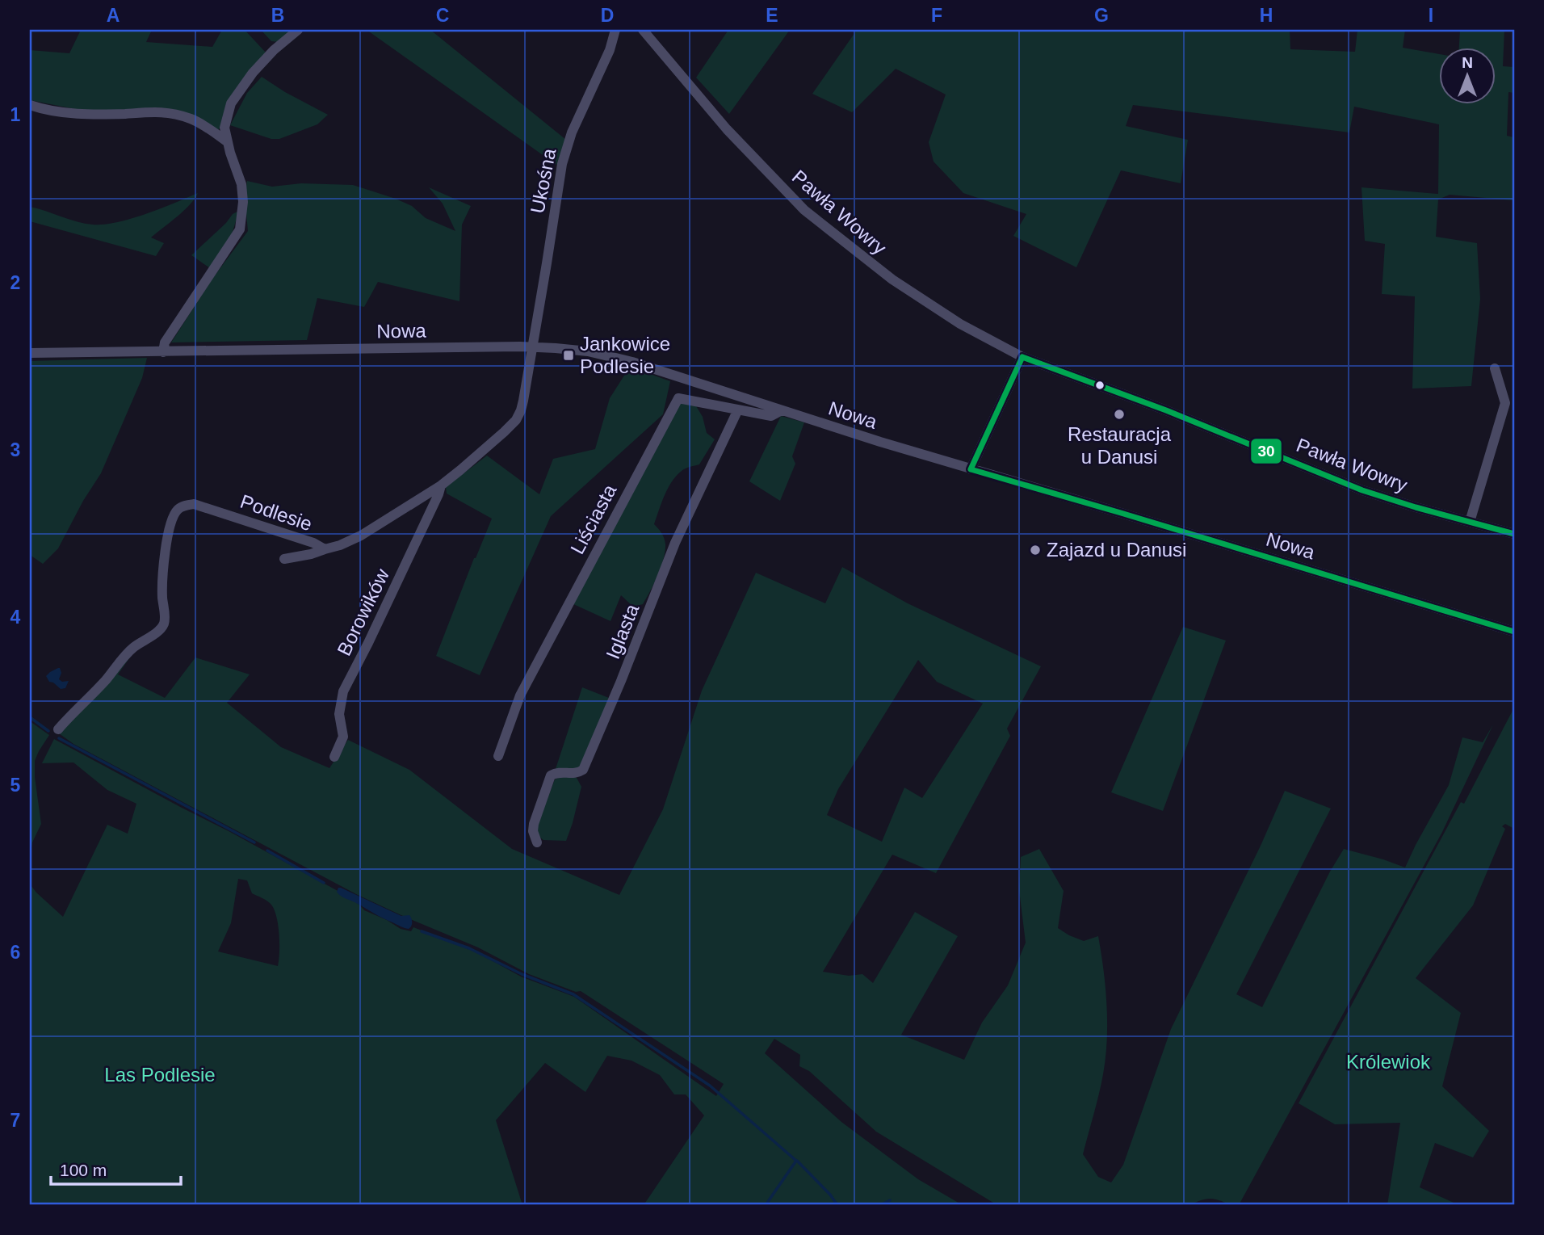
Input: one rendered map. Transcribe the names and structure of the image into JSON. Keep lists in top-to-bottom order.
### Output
{
  "streets": {
    "street": [
      "Ukośna",
      "Pawła Wowry",
      "Nowa",
      "Podlesie",
      "Liściasta",
      "Borowików",
      "Iglasta"
    ]
  },
  "crossings": [
    ["Ukośna", "Nowa"],
    ["Ukośna", "Podlesie"],
    ["Nowa", "Podlesie"],
    ["Nowa", "Liściasta"],
    ["Podlesie", "Borowików"],
    ["Liściasta", "Iglasta"]
  ],
  "parks": ["Królewiok", "Las Podlesie"],
  "places": {
    "transit": ["Jankowice Podlesie"],
    "other": ["Restauracja u Danusi", "Zajazd u Danusi"]
  },
  "lines": ["transit line 30"],
  "scale_bar": "100 m",
  "north": "top",
  "grid": {
    "columns": [
      "A",
      "B",
      "C",
      "D",
      "E",
      "F",
      "G",
      "H",
      "I"
    ],
    "rows": [
      "1",
      "2",
      "3",
      "4",
      "5",
      "6",
      "7"
    ]
  }
}
